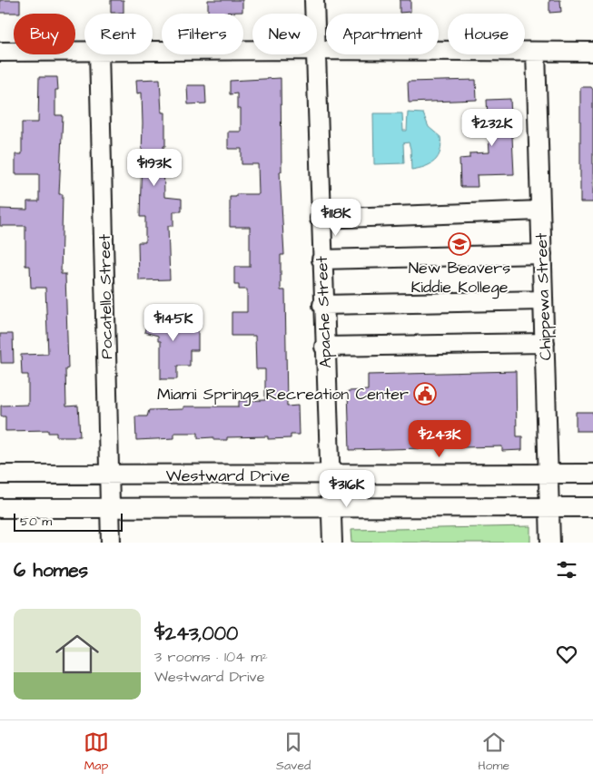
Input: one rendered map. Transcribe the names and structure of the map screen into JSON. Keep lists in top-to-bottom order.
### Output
{
  "streets": {
    "street": [
      "Pocatello Street",
      "Chippewa Street",
      "Apache Street",
      "Westward Drive"
    ]
  },
  "crossings": [
    ["Pocatello Street", "Westward Drive"],
    ["Chippewa Street", "Westward Drive"],
    ["Apache Street", "Westward Drive"]
  ],
  "places": {
    "school or university": ["New Beavers Kiddie Kollege"],
    "public building": ["Miami Springs Recreation Center"]
  },
  "scale_bar": "50 m",
  "page": {
    "chip": [
      "Buy",
      "Rent",
      "Filters",
      "New",
      "Apartment",
      "House"
    ],
    "price": [
      "$232K",
      "$193K",
      "$118K",
      "$145K",
      "$243K",
      "$316K"
    ],
    "scale": "50 m",
    "heading": "6 homes",
    "list": [
      {
        "name": "$243,000",
        "note": "3 rooms · 104 m² · Westward Drive"
      }
    ],
    "tabs": ["Map", "Saved", "Home"]
  }
}
